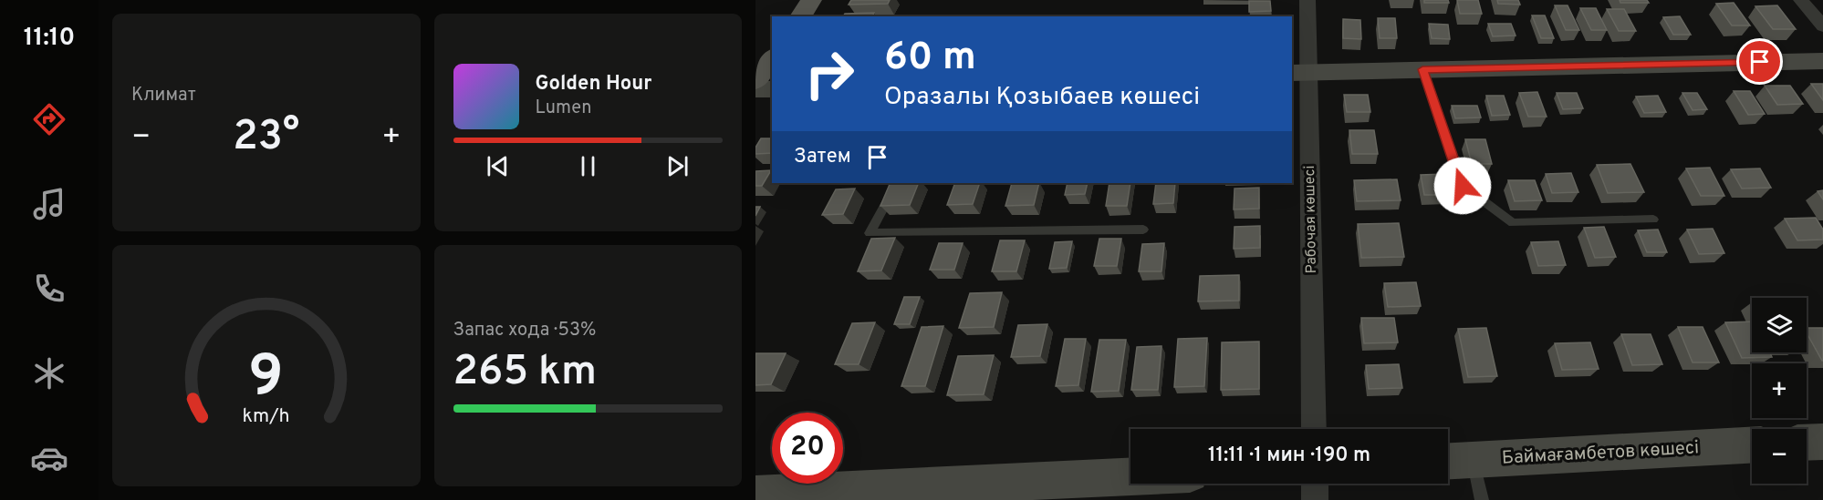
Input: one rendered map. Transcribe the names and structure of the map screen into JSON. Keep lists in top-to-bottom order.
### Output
{
  "streets": {
    "street": ["Рабочая көшесі", "Баймағамбетов көшесі"]
  },
  "page": {
    "tabs": "11:10",
    "tile": [
      "Климат",
      ["Запас хода · 53%", "265 km"]
    ],
    "turn": ["60 m", "Оразалы Қозыбаев көшесі"],
    "song": ["Golden Hour", "Lumen"],
    "heat": ["−", "23°", "+"],
    "then": "Затем",
    "map_buttons": ["+", "−"],
    "limit": "20",
    "trip": "11:11 · 1 мин · 190 m",
    "gauge": ["9", "km/h"]
  }
}
